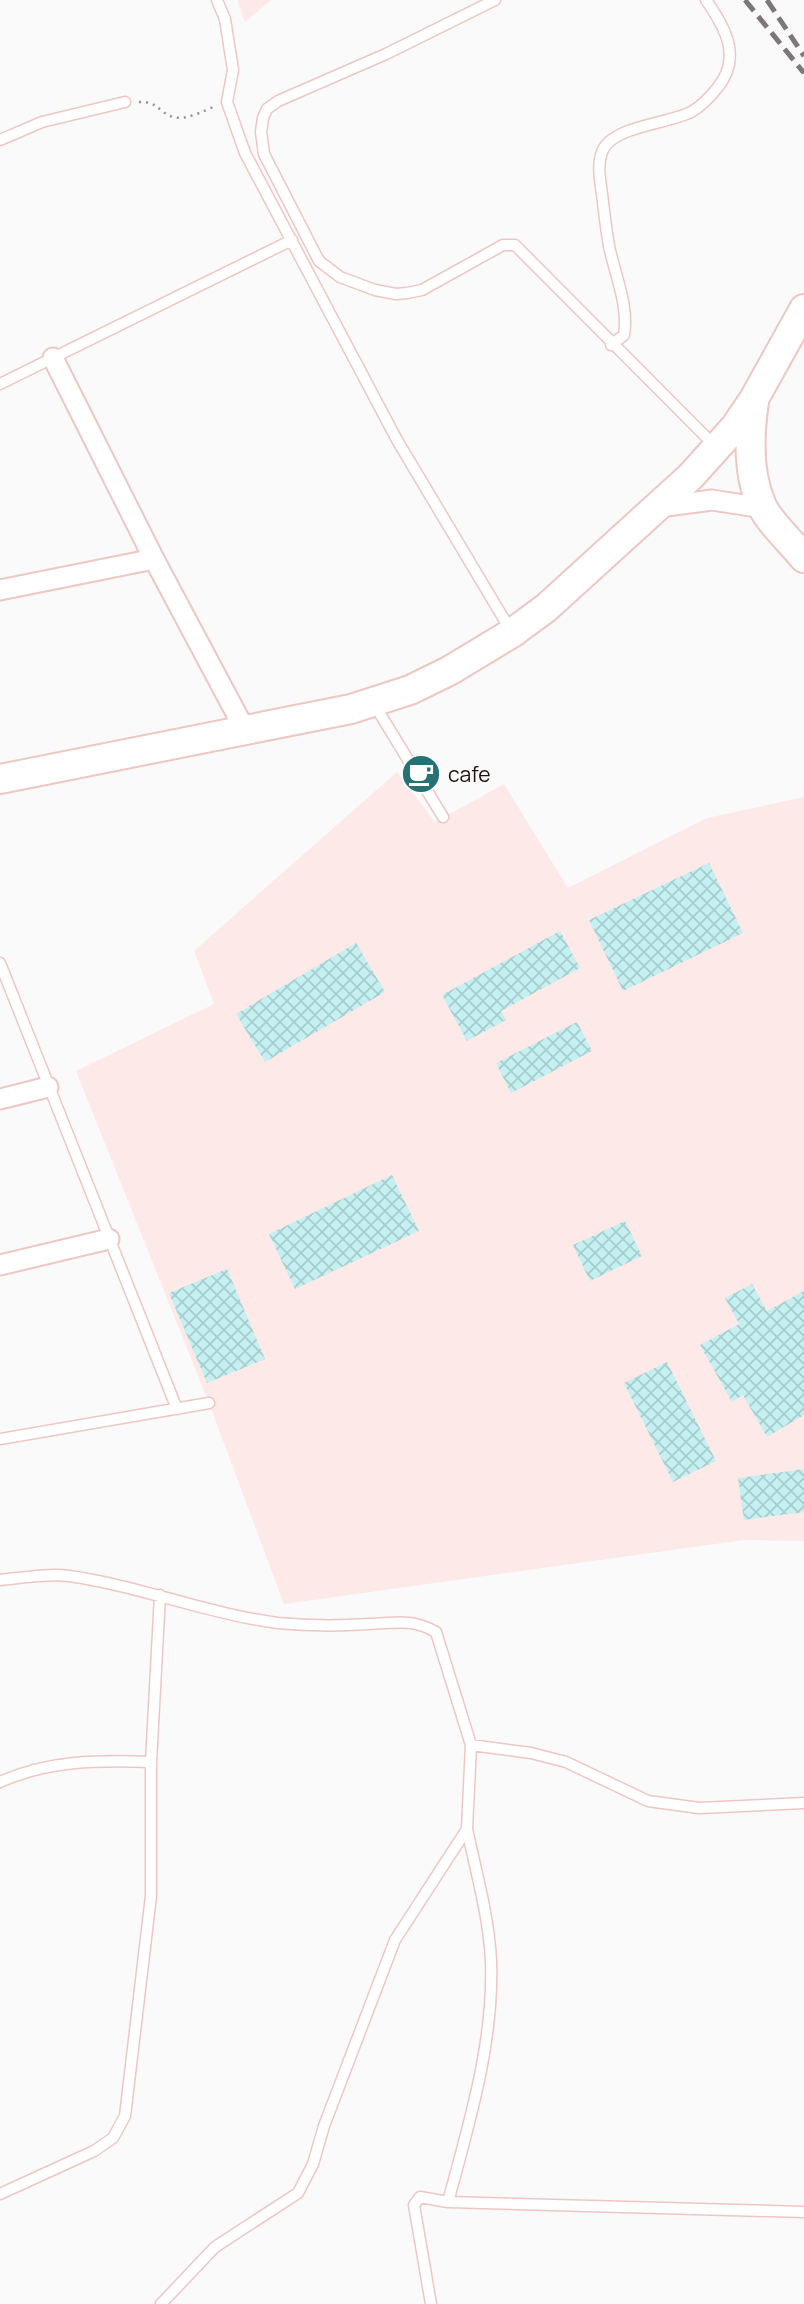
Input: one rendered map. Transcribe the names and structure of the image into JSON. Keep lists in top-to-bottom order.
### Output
{
  "places": {
    "cafe": ["cafe"]
  }
}
